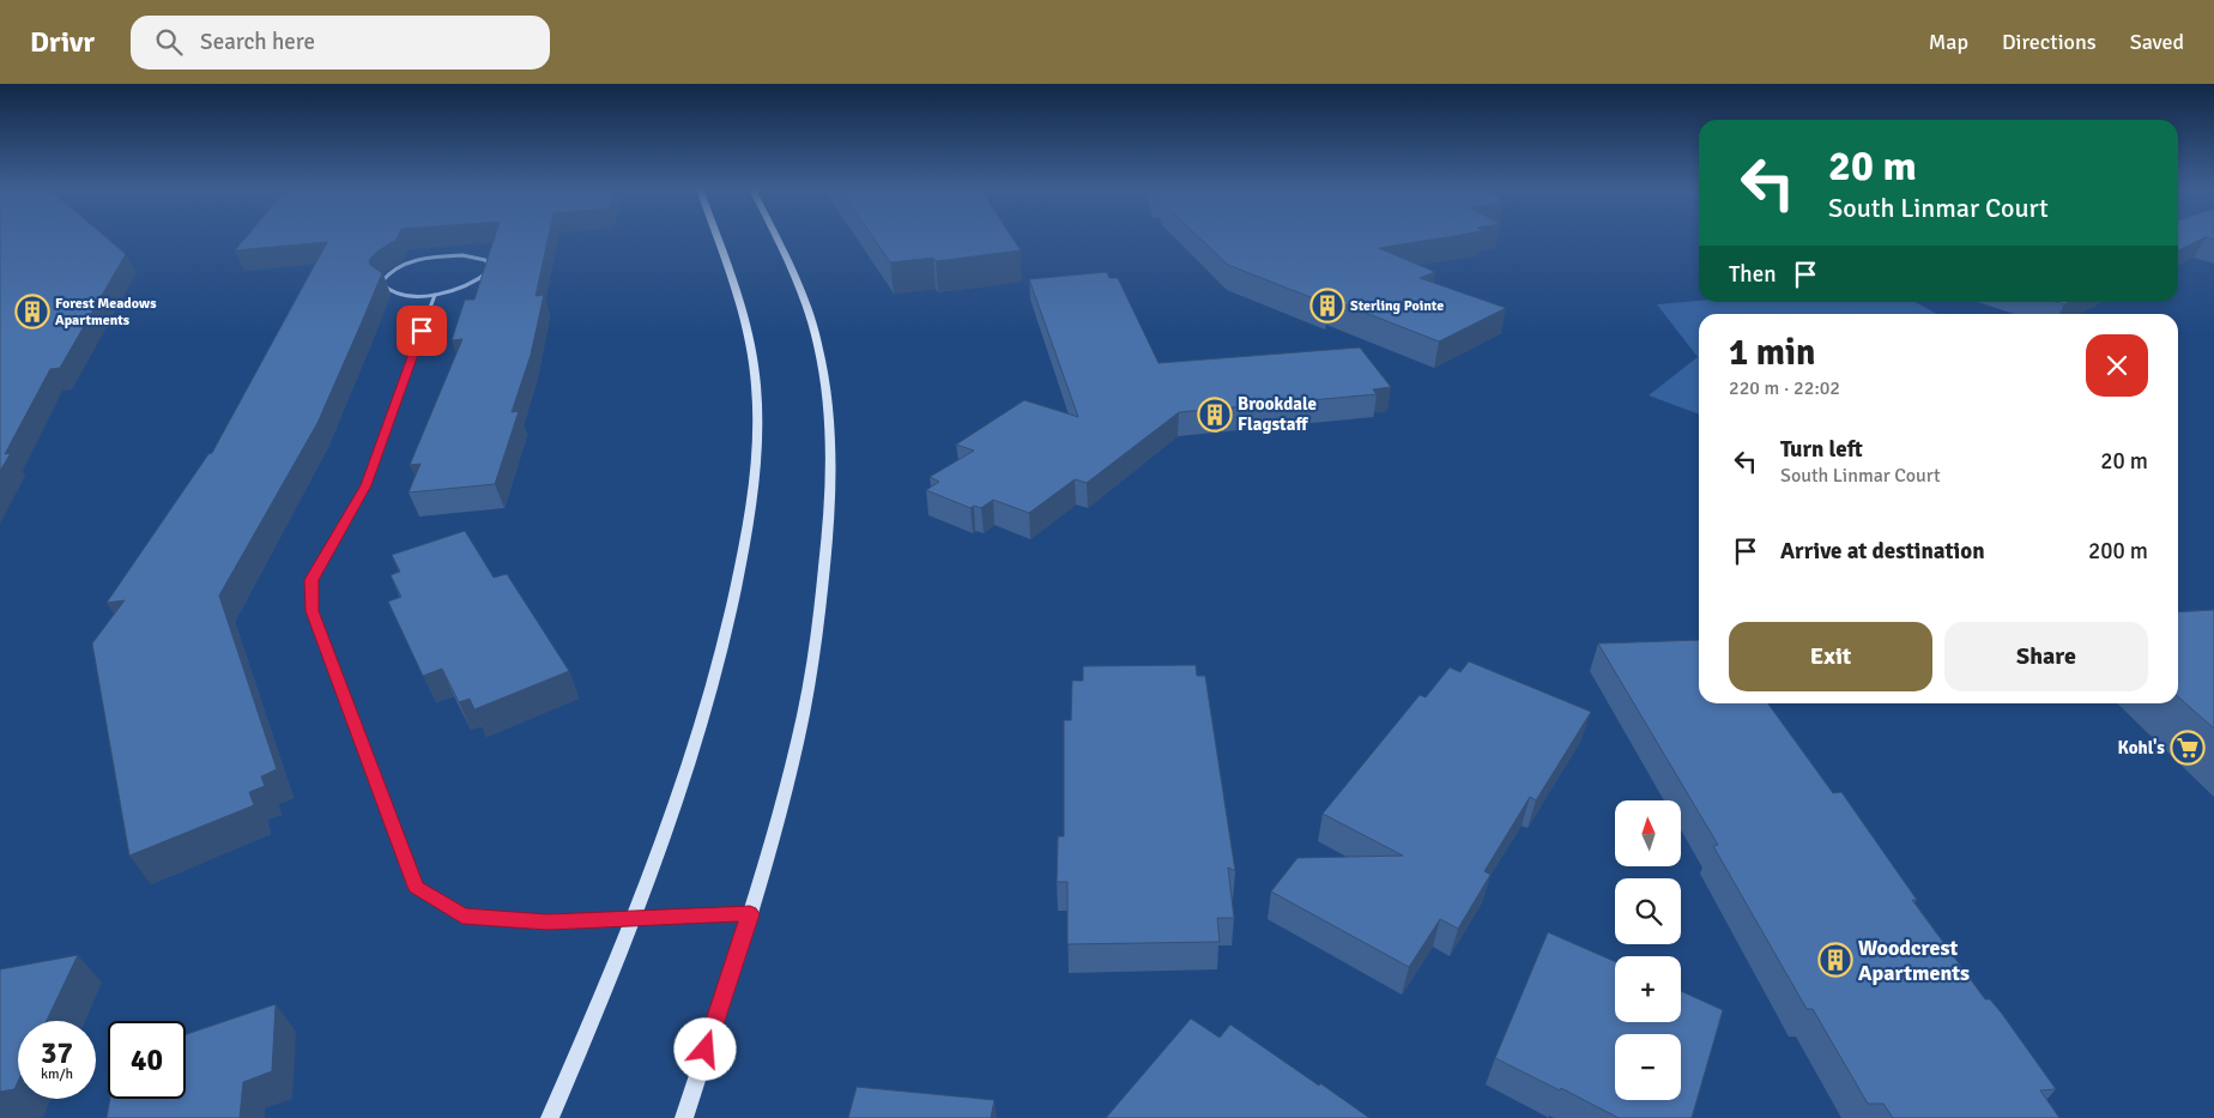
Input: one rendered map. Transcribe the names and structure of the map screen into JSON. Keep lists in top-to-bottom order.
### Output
{
  "places": {
    "building": [
      "Sterling Pointe",
      "Forest Meadows Apartments",
      "Brookdale Flagstaff",
      "Woodcrest Apartments"
    ],
    "supermarket": ["Kohl's"]
  },
  "north": "top",
  "page": {
    "header": "Drivr",
    "search": "Search here",
    "nav": ["Map", "Directions", "Saved"],
    "turn": ["20 m", "South Linmar Court"],
    "then": "Then",
    "heading": ["1 min", "220 m · 22:02"],
    "list": [
      {
        "name": "Turn left",
        "note": "South Linmar Court",
        "value": "20 m"
      },
      {
        "name": "Arrive at destination",
        "value": "200 m"
      }
    ],
    "buttons": ["Exit", "Share"],
    "map_buttons": ["+", "−"],
    "speed": "37 km/h",
    "limit": "40"
  }
}
